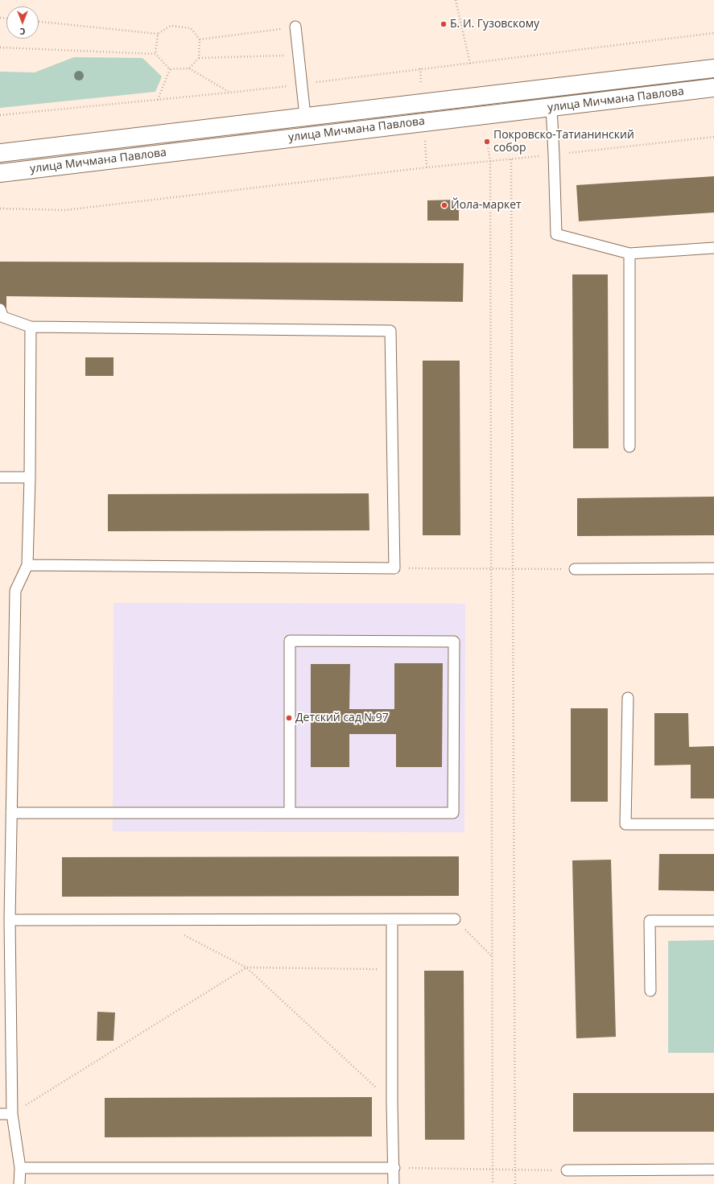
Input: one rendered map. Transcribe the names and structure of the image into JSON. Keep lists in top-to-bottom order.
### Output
{
  "streets": {
    "main road": ["улица Мичмана Павлова"]
  },
  "places": [
    "Б. И. Гузовскому",
    "Покровско-Татианинский собор",
    "Йола-маркет",
    "Детский сад №97"
  ],
  "north": "bottom"
}
